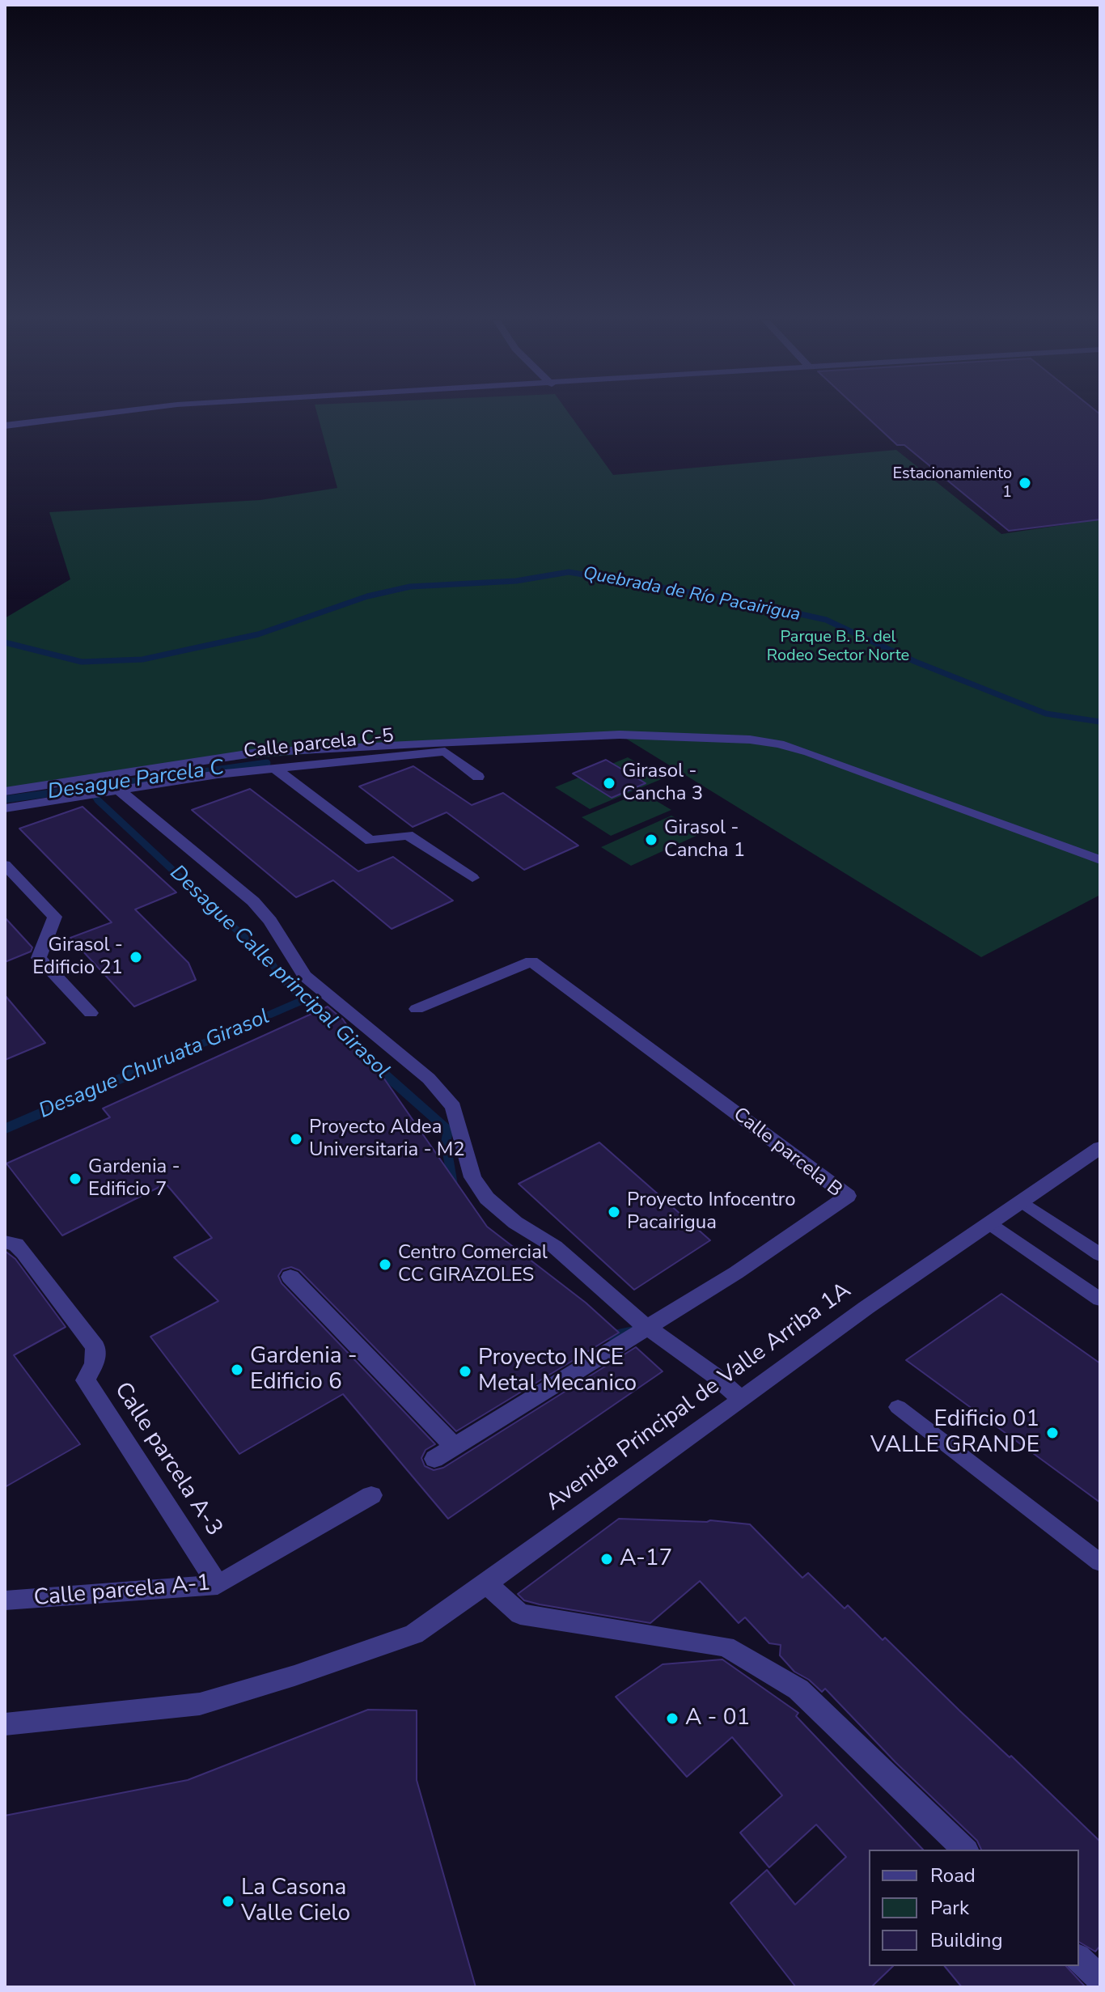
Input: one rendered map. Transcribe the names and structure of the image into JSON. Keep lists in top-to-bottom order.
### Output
{
  "streets": {
    "street": [
      "Calle parcela C-5",
      "Calle parcela B",
      "Avenida Principal de Valle Arriba 1A",
      "Calle parcela A-3",
      "Calle parcela A-1"
    ]
  },
  "crossings": [
    ["Calle parcela A-3", "Calle parcela A-1"]
  ],
  "water": [
    "Quebrada de Río Pacairigua",
    "Desague Parcela C",
    "Desague Calle principal Girasol",
    "Desague Churuata Girasol"
  ],
  "parks": ["Parque B. B. del Rodeo Sector Norte"],
  "places": [
    "Estacionamiento 1",
    "Girasol - Cancha 3",
    "Girasol - Cancha 1",
    "Girasol - Edificio 21",
    "Proyecto Aldea Universitaria - M2",
    "Gardenia - Edificio 7",
    "Proyecto Infocentro Pacairigua",
    "Centro Comercial CC GIRAZOLES",
    "Gardenia - Edificio 6",
    "Proyecto INCE Metal Mecanico",
    "Edificio 01 VALLE GRANDE",
    "A-17",
    "A - 01",
    "La Casona Valle Cielo"
  ],
  "legend": ["Road", "Park", "Building"]
}
